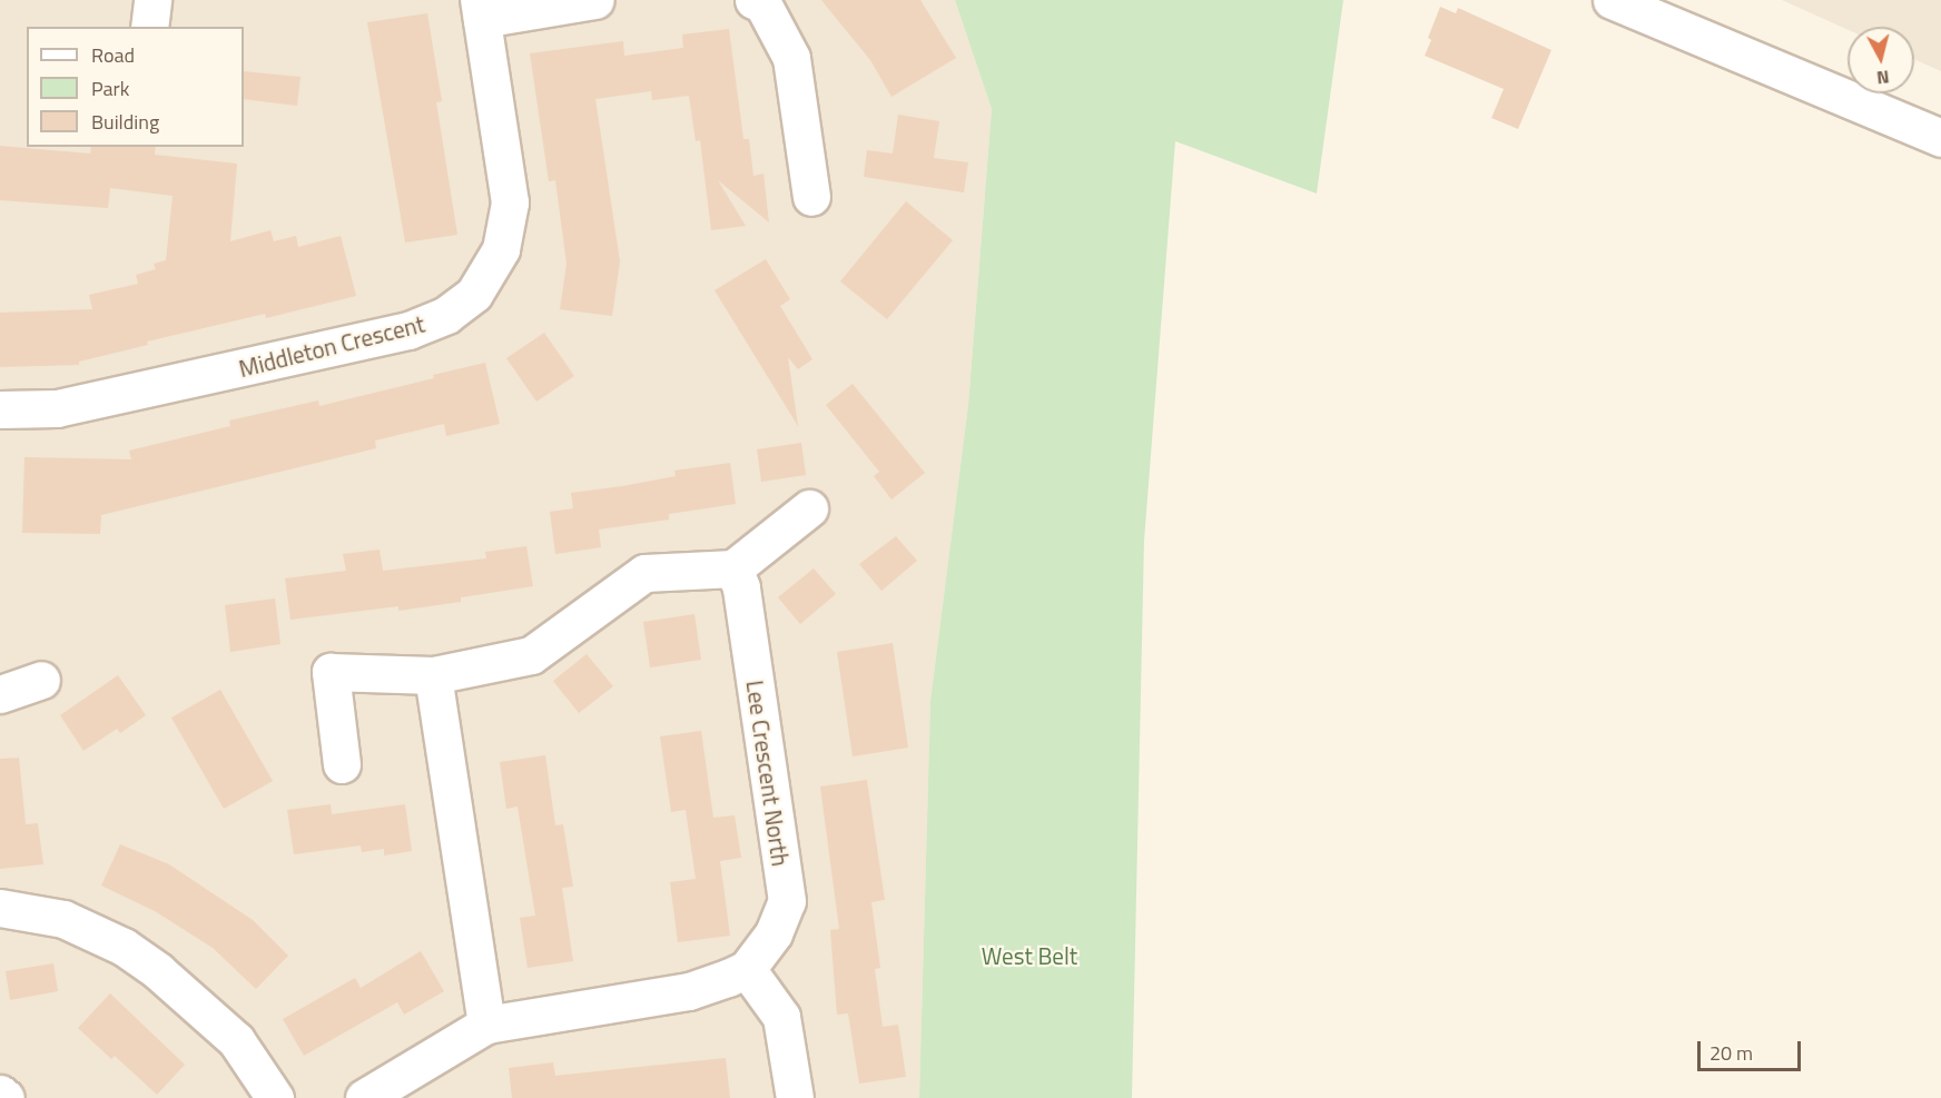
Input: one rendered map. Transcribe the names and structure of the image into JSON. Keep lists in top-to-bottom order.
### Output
{
  "streets": {
    "street": ["Middleton Crescent", "Lee Crescent North"]
  },
  "parks": ["West Belt"],
  "legend": ["Road", "Park", "Building"],
  "scale_bar": "20 m",
  "north": "bottom"
}
